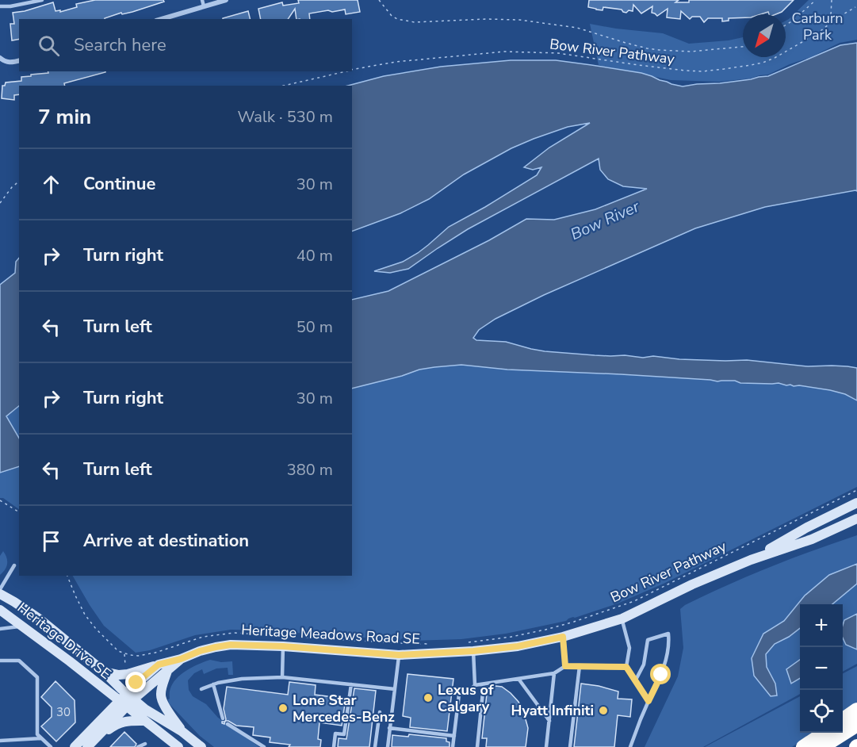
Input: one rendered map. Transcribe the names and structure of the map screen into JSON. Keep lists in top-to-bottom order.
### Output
{
  "streets": {
    "main road": ["Heritage Meadows Road SE", "Heritage Drive SE"],
    "path": ["Bow River Pathway"]
  },
  "crossings": [
    ["Heritage Meadows Road SE", "Heritage Drive SE"]
  ],
  "water": ["Bow River"],
  "parks": ["Carburn Park"],
  "places": ["Lexus of Calgary", "Lone Star Mercedes-Benz", "Hyatt Infiniti"],
  "house_numbers": ["30"],
  "north": "bottom left",
  "page": {
    "search": "Search here",
    "heading": ["7 min", "Walk · 530 m"],
    "list": [
      ["Continue", "30 m"],
      ["Turn right", "40 m"],
      ["Turn left", "50 m"],
      ["Turn right", "30 m"],
      ["Turn left", "380 m"],
      "Arrive at destination"
    ],
    "map_buttons": ["+", "−"]
  }
}
